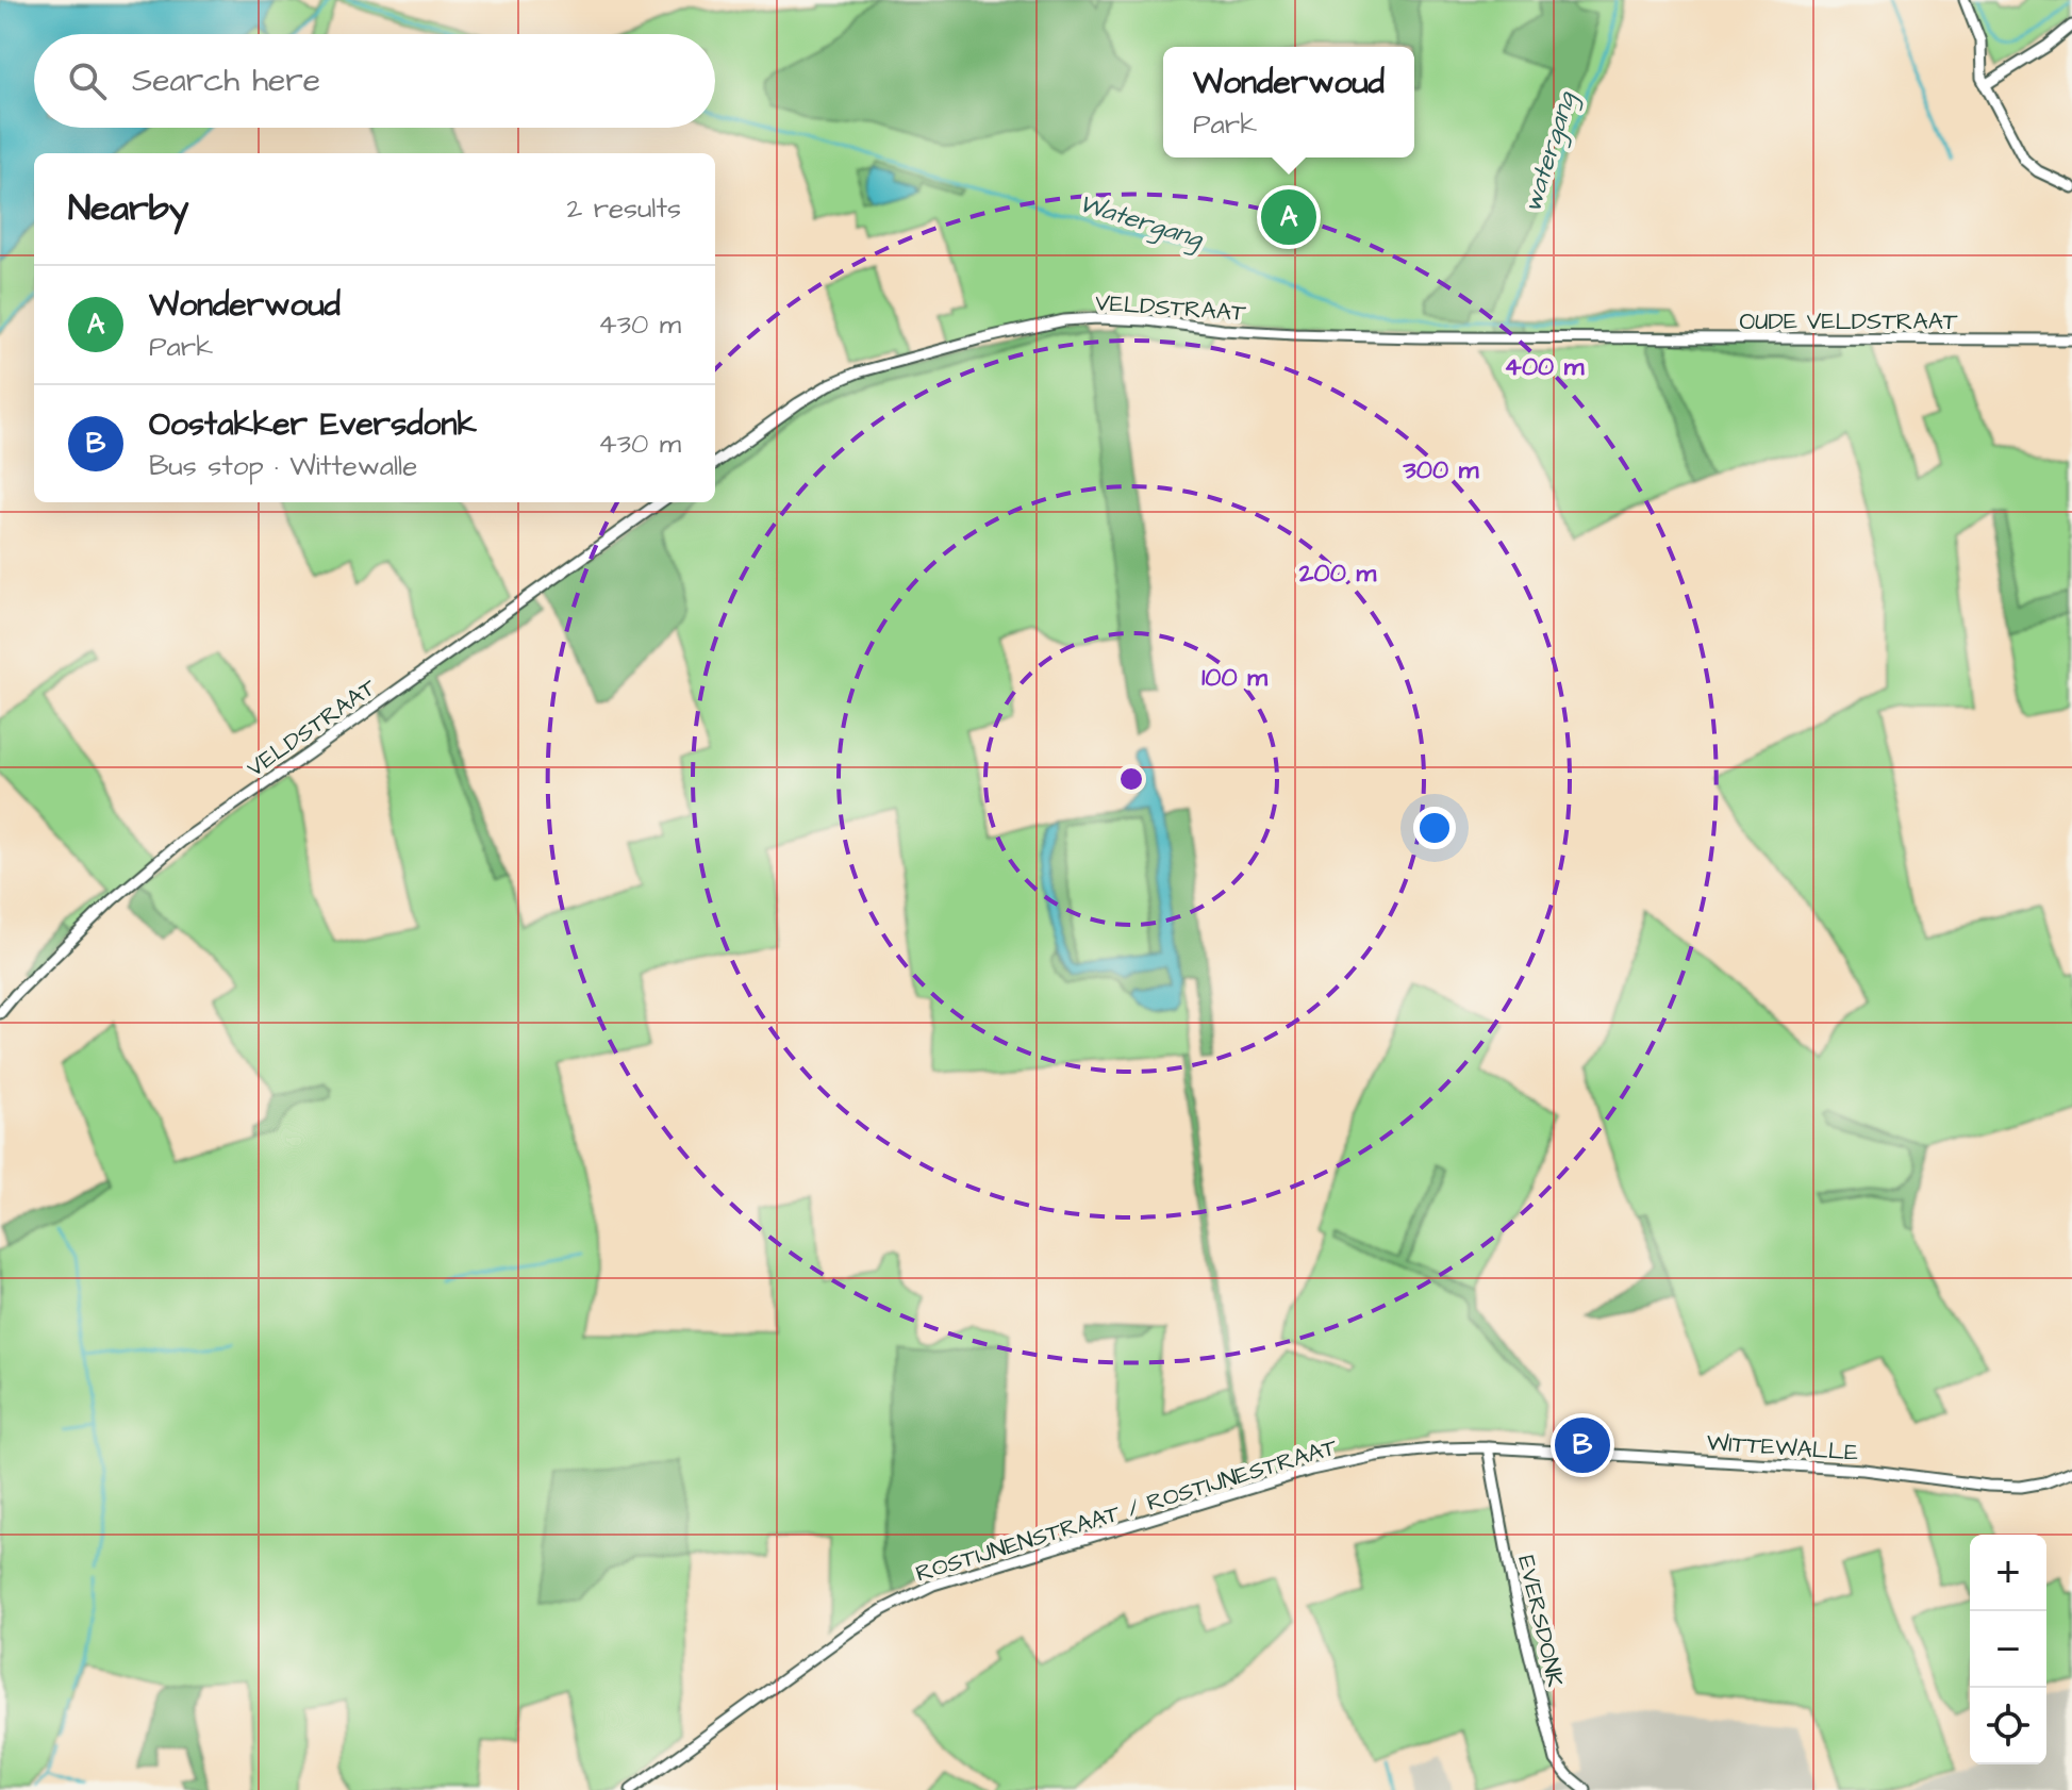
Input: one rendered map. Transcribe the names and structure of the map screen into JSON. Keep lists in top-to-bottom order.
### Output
{
  "streets": {
    "street": [
      "VELDSTRAAT",
      "OUDE VELDSTRAAT",
      "WITTEWALLE",
      "ROSTIJNENSTRAAT / ROSTIJNESTRAAT",
      "EVERSDONK"
    ]
  },
  "crossings": [
    ["VELDSTRAAT", "OUDE VELDSTRAAT"],
    ["WITTEWALLE", "ROSTIJNENSTRAAT / ROSTIJNESTRAAT"],
    ["WITTEWALLE", "EVERSDONK"],
    ["ROSTIJNENSTRAAT / ROSTIJNESTRAAT", "EVERSDONK"]
  ],
  "water": ["watergang", "Watergang"],
  "page": {
    "search": "Search here",
    "popup": ["Wonderwoud", "Park"],
    "heading": ["Nearby", "2 results"],
    "pins": ["A", "B"],
    "list": [
      {
        "mark": "A",
        "name": "Wonderwoud",
        "note": "Park",
        "value": "430 m"
      },
      {
        "mark": "B",
        "name": "Oostakker Eversdonk",
        "note": "Bus stop · Wittewalle",
        "value": "430 m"
      }
    ],
    "map_buttons": ["+", "−"]
  },
  "rings": [
    "400 m",
    "300 m",
    "200 m",
    "100 m"
  ]
}
